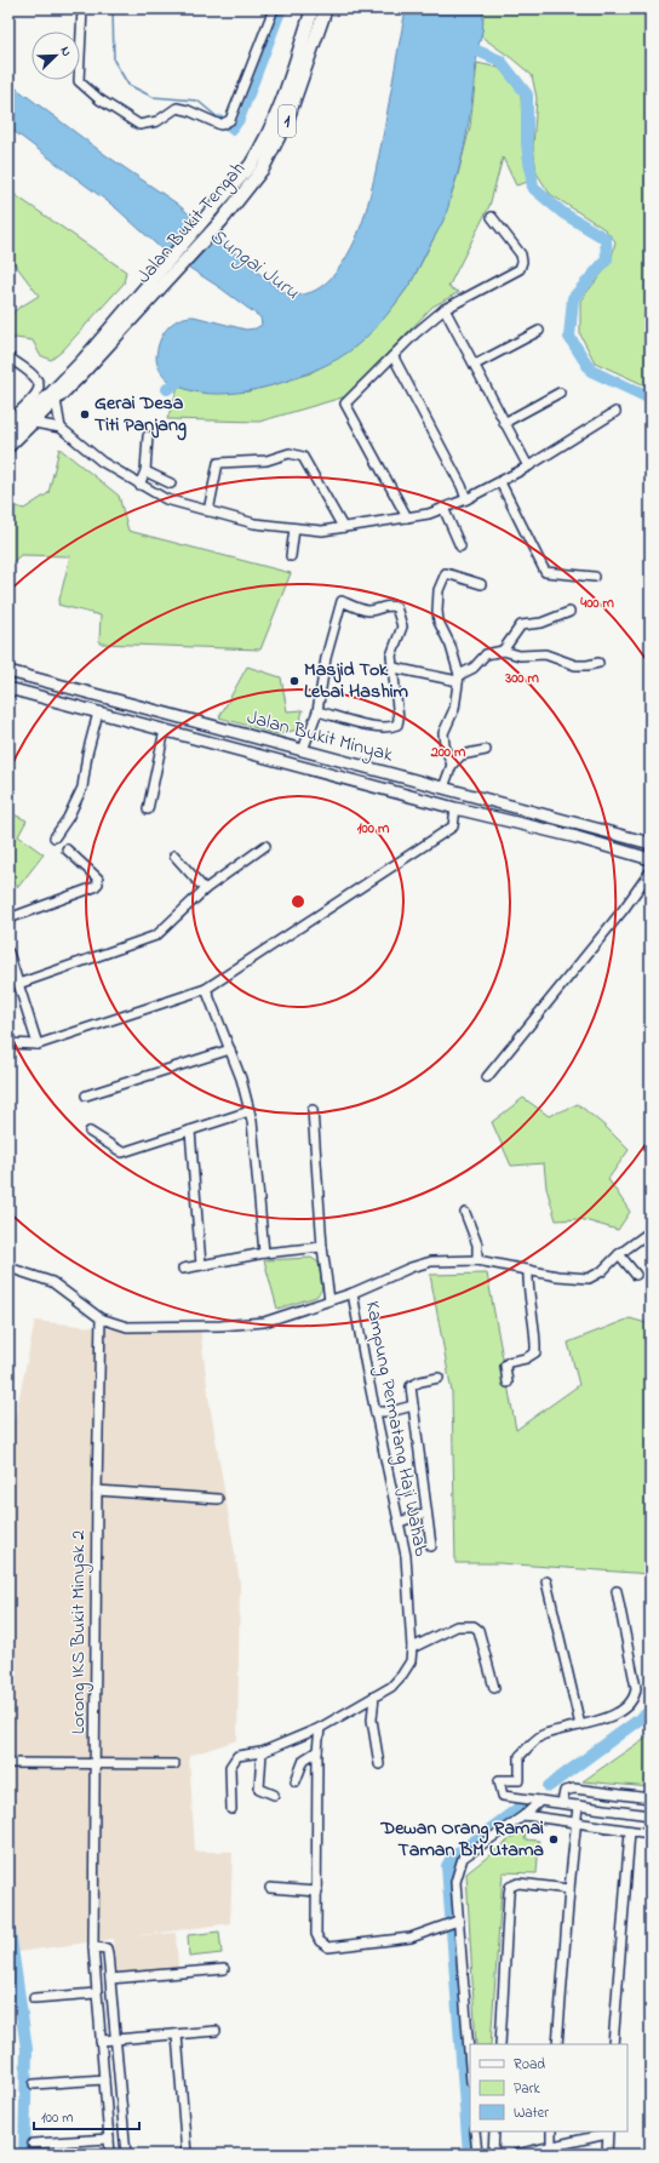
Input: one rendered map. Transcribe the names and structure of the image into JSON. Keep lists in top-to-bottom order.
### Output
{
  "streets": {
    "highway": ["1", "Jalan Bukit Tengah"],
    "main road": ["Jalan Bukit Minyak"],
    "street": ["Kampung Permatang Haji Wahab", "Lorong IKS Bukit Minyak 2"]
  },
  "water": ["Sungai Juru"],
  "places": ["Gerai Desa Titi Panjang", "Masjid Tok Lebai Hashim", "Dewan Orang Ramai Taman BM Utama"],
  "legend": ["Road", "Park", "Water"],
  "scale_bar": "100 m",
  "north": "top right",
  "rings": [
    "400 m",
    "300 m",
    "200 m",
    "100 m"
  ]
}
